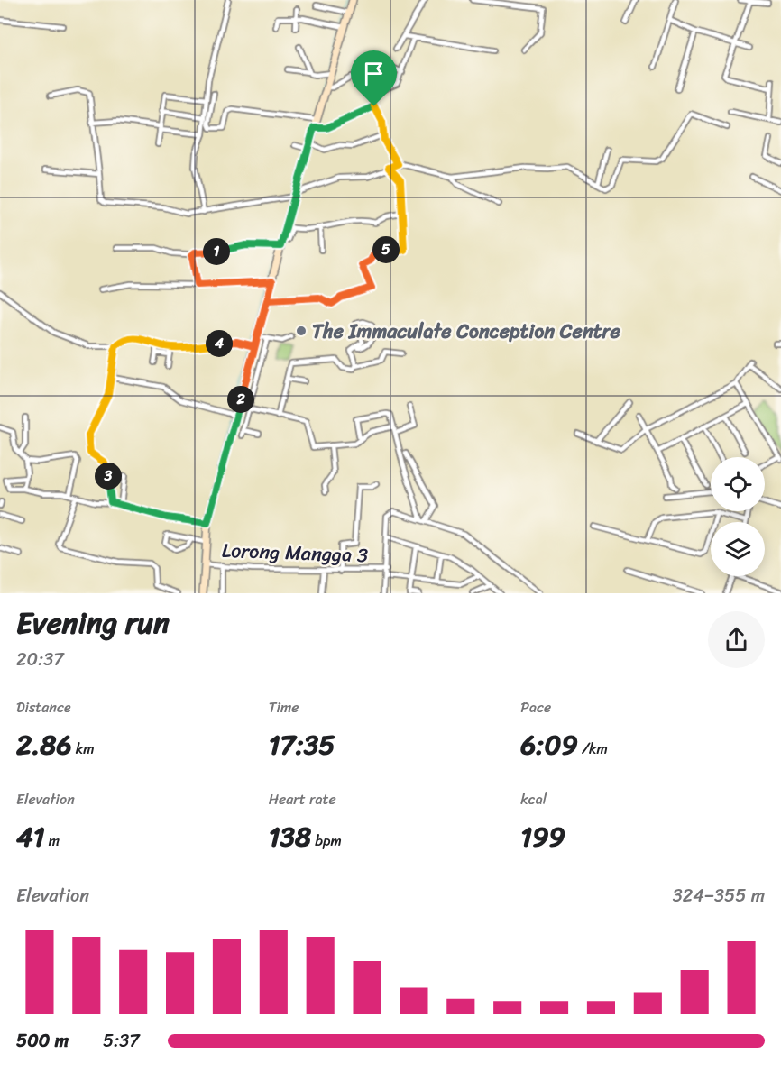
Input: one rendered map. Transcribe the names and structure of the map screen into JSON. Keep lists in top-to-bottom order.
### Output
{
  "streets": {
    "street": ["Lorong Mangga 3"]
  },
  "places": ["The Immaculate Conception Centre"],
  "page": {
    "pins": [
      "5",
      "1",
      "4",
      "2",
      "3"
    ],
    "heading": ["Evening run", "20:37"],
    "stats": [
      ["Distance", "2.86 km"],
      ["Time", "17:35"],
      ["Pace", "6:09 /km"],
      ["Elevation", "41 m"],
      ["Heart rate", "138 bpm"],
      ["kcal", "199"]
    ],
    "chart": ["Elevation", "324–355 m"],
    "list": [
      {
        "name": "500 m",
        "note": "5:37"
      }
    ]
  }
}
